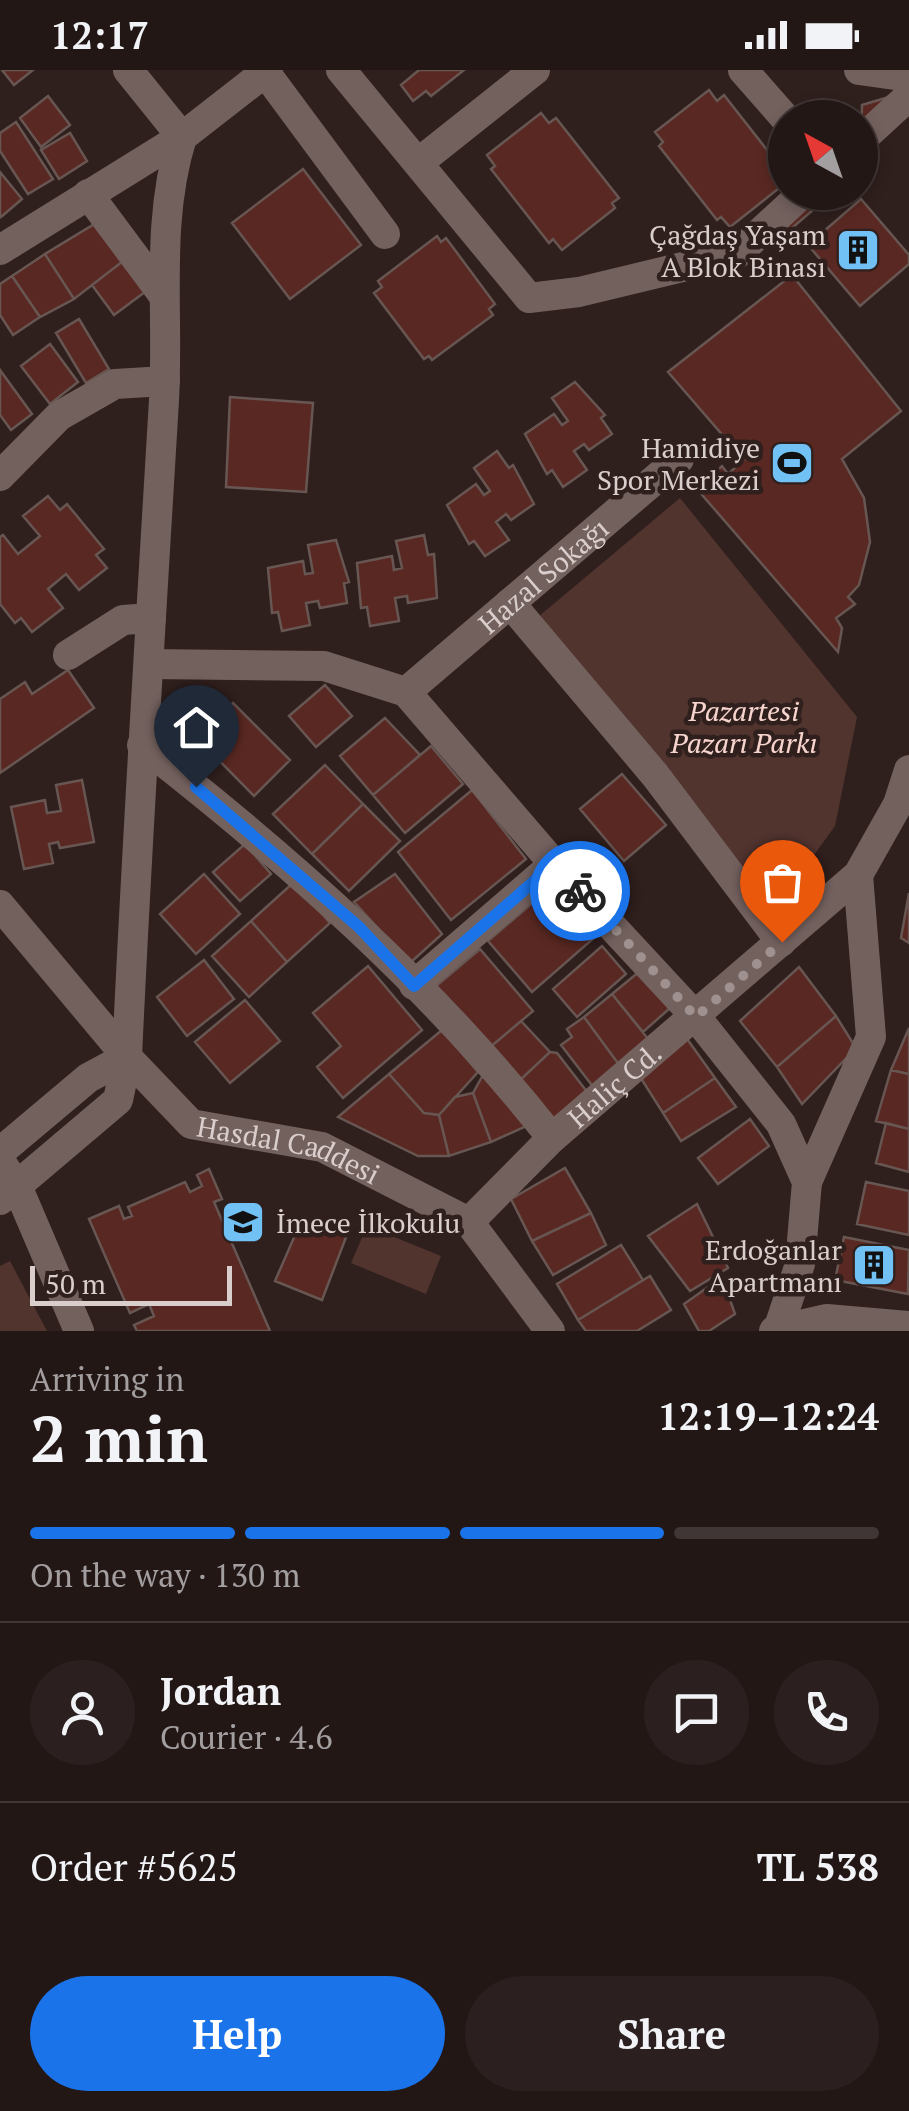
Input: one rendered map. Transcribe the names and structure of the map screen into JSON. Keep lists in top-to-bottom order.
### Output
{
  "streets": {
    "street": ["Hazal Sokağı", "Haliç Cd.", "Hasdal Caddesi"]
  },
  "crossings": [
    ["Haliç Cd.", "Hasdal Caddesi"]
  ],
  "parks": ["Pazartesi Pazarı Parkı"],
  "places": {
    "building": ["Çağdaş Yaşam A Blok Binası", "Erdoğanlar Apartmanı"],
    "sports": ["Hamidiye Spor Merkezi"],
    "school or university": ["İmece İlkokulu"]
  },
  "scale_bar": "50 m",
  "north": "top left",
  "page": {
    "status": "12:17",
    "scale": "50 m",
    "heading": ["2 min", "Arriving in", "12:19–12:24"],
    "panel": [
      "Jordan",
      "Courier · 4.6",
      "Order #5625",
      "TL 538"
    ],
    "bar": "On the way · 130 m",
    "buttons": ["Help", "Share"]
  }
}
